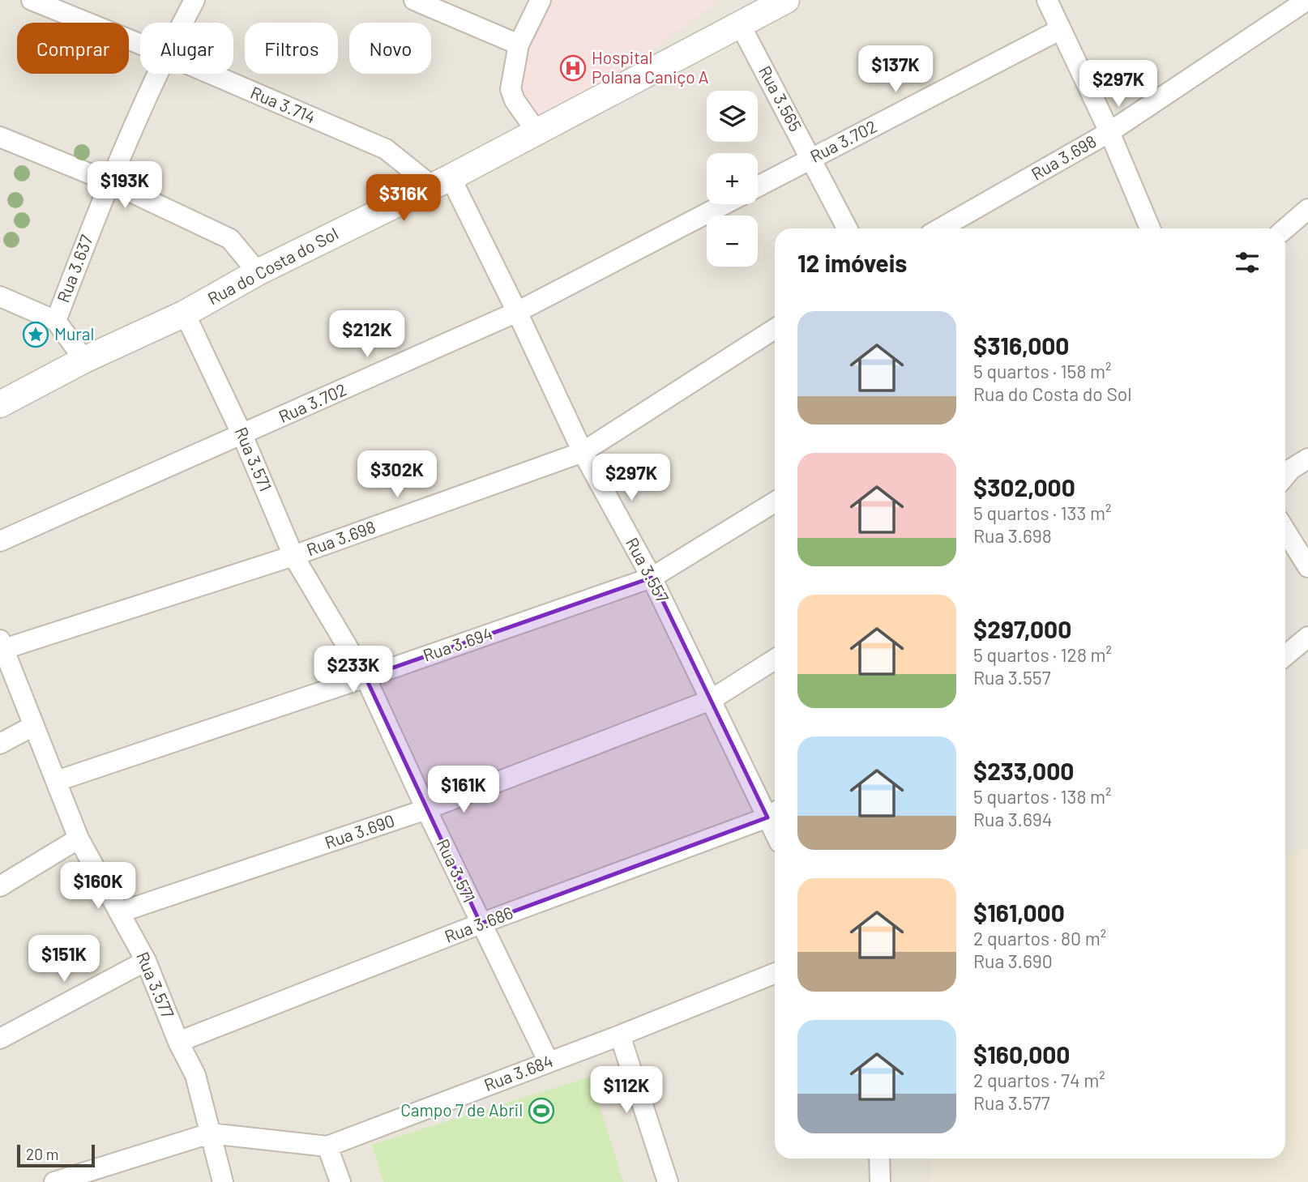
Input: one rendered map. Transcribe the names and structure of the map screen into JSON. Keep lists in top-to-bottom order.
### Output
{
  "streets": {
    "street": [
      "Rua 3.565",
      "Rua 3.714",
      "Rua 3.702",
      "Rua 3.698",
      "Rua do Costa do Sol",
      "Rua 3.637",
      "Rua 3.571",
      "Rua 3.557",
      "Rua 3.694",
      "Rua 3.690",
      "Rua 3.686",
      "Rua 3.577",
      "Rua 3.684"
    ]
  },
  "crossings": [
    ["Rua 3.565", "Rua 3.702"],
    ["Rua 3.565", "Rua do Costa do Sol"],
    ["Rua 3.714", "Rua do Costa do Sol"],
    ["Rua 3.714", "Rua 3.557"],
    ["Rua 3.702", "Rua 3.571"],
    ["Rua 3.702", "Rua 3.557"],
    ["Rua 3.698", "Rua 3.571"],
    ["Rua 3.698", "Rua 3.557"],
    ["Rua 3.698", "Rua 3.577"],
    ["Rua do Costa do Sol", "Rua 3.571"],
    ["Rua do Costa do Sol", "Rua 3.557"],
    ["Rua 3.571", "Rua 3.694"],
    ["Rua 3.571", "Rua 3.690"],
    ["Rua 3.571", "Rua 3.686"],
    ["Rua 3.571", "Rua 3.684"],
    ["Rua 3.557", "Rua 3.694"],
    ["Rua 3.557", "Rua 3.690"],
    ["Rua 3.557", "Rua 3.686"],
    ["Rua 3.694", "Rua 3.577"],
    ["Rua 3.690", "Rua 3.577"],
    ["Rua 3.686", "Rua 3.577"],
    ["Rua 3.577", "Rua 3.684"]
  ],
  "places": {
    "hospital": ["Hospital Polana Caniço A"],
    "place": ["Mural"],
    "sports": ["Campo 7 de Abril"]
  },
  "scale_bar": "20 m",
  "page": {
    "chip": [
      "Comprar",
      "Alugar",
      "Filtros",
      "Novo"
    ],
    "price": [
      "$137K",
      "$297K",
      "$193K",
      "$316K",
      "$212K",
      "$302K",
      "$297K",
      "$233K",
      "$161K",
      "$160K",
      "$151K",
      "$112K"
    ],
    "map_buttons": ["+", "−"],
    "heading": "12 imóveis",
    "list": [
      {
        "name": "$316,000",
        "note": "5 quartos · 158 m² · Rua do Costa do Sol"
      },
      {
        "name": "$302,000",
        "note": "5 quartos · 133 m² · Rua 3.698"
      },
      {
        "name": "$297,000",
        "note": "5 quartos · 128 m² · Rua 3.557"
      },
      {
        "name": "$233,000",
        "note": "5 quartos · 138 m² · Rua 3.694"
      },
      {
        "name": "$161,000",
        "note": "2 quartos · 80 m² · Rua 3.690"
      },
      {
        "name": "$160,000",
        "note": "2 quartos · 74 m² · Rua 3.577"
      }
    ],
    "scale": "20 m"
  }
}
